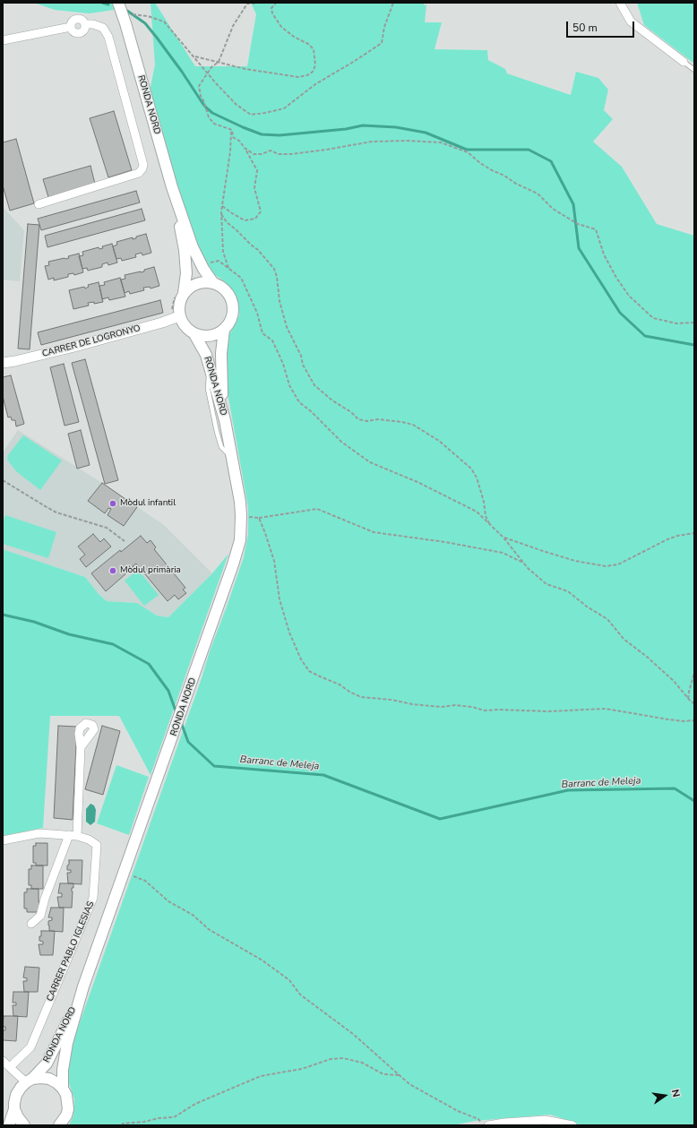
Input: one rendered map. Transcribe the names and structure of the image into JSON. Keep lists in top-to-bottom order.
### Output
{
  "streets": {
    "main road": ["RONDA NORD"],
    "street": ["CARRER DE LOGRONYO", "CARRER PABLO IGLESIAS"]
  },
  "crossings": [
    ["RONDA NORD", "CARRER DE LOGRONYO"]
  ],
  "water": ["Barranc de Meleja"],
  "places": ["Mòdul infantil", "Mòdul primària"],
  "scale_bar": "50 m",
  "north": "right"
}
